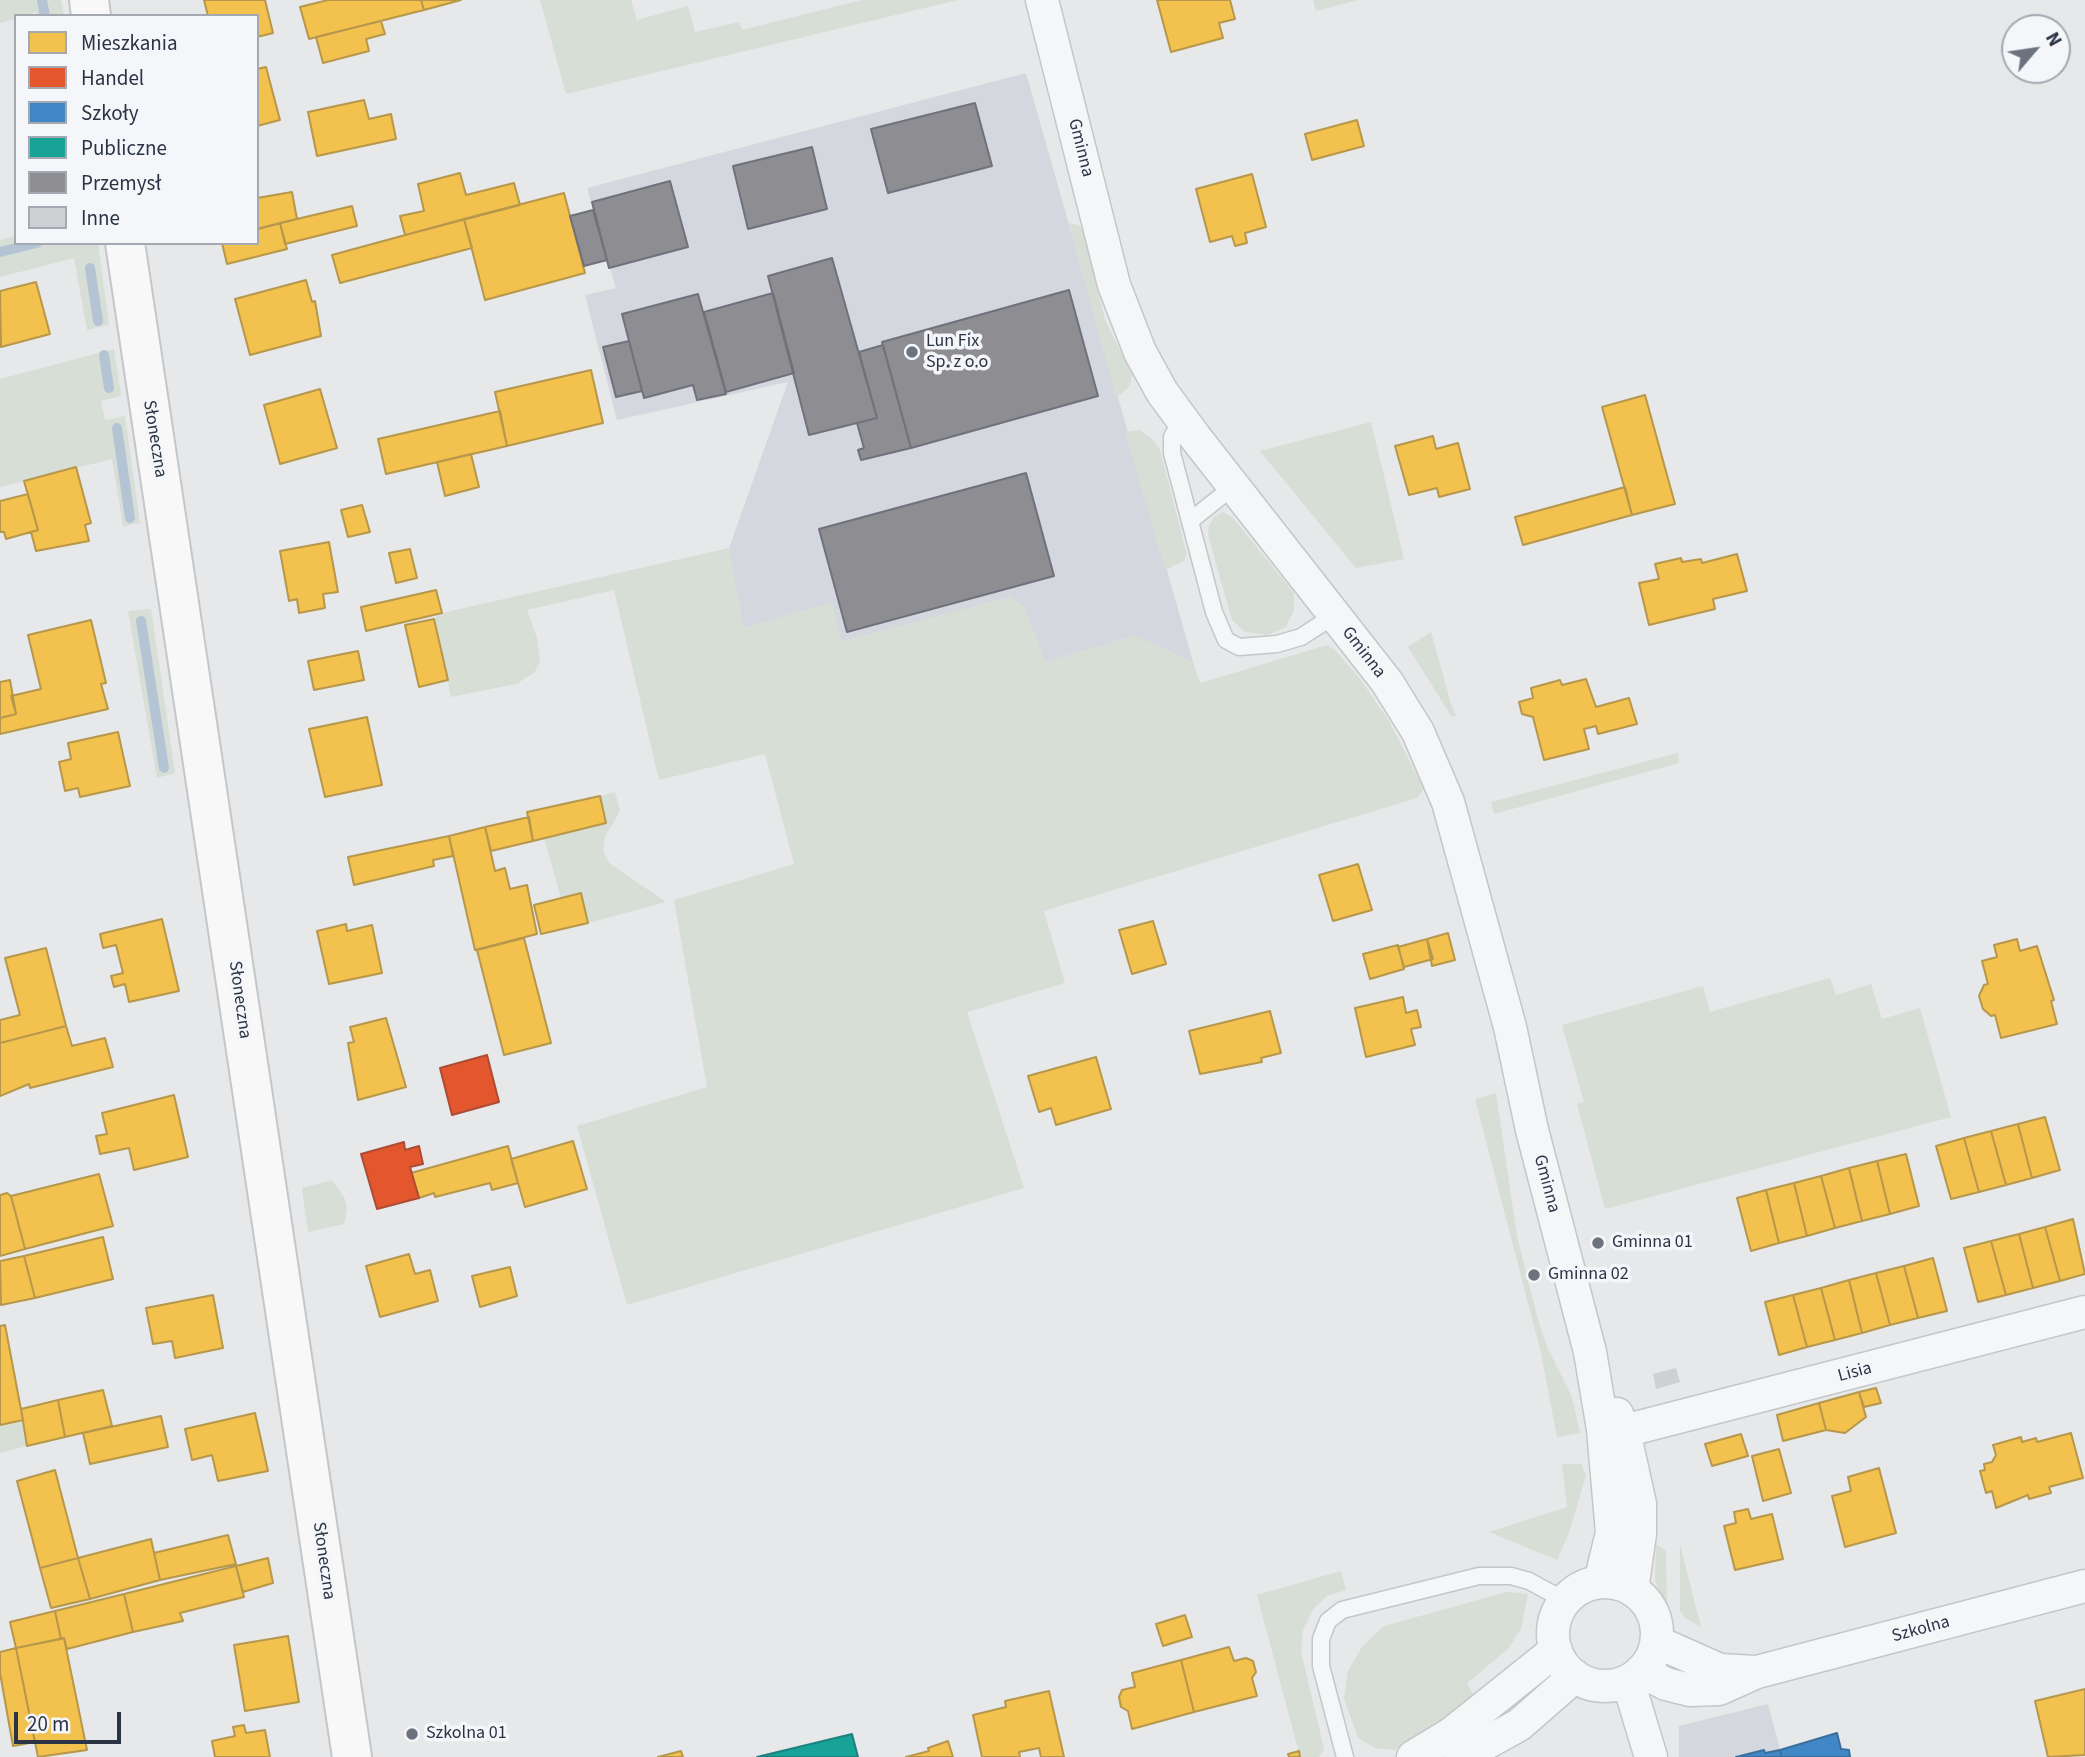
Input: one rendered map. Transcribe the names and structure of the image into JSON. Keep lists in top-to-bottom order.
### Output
{
  "streets": {
    "main road": ["Słoneczna"],
    "street": ["Gminna", "Lisia", "Szkolna"]
  },
  "crossings": [
    ["Gminna", "Lisia"],
    ["Gminna", "Szkolna"]
  ],
  "places": [
    "Lun Fix Sp. z o.o",
    "Gminna 01",
    "Gminna 02",
    "Szkolna 01"
  ],
  "legend": [
    "Mieszkania",
    "Handel",
    "Szkoły",
    "Publiczne",
    "Przemysł",
    "Inne"
  ],
  "scale_bar": "20 m",
  "north": "top right"
}
